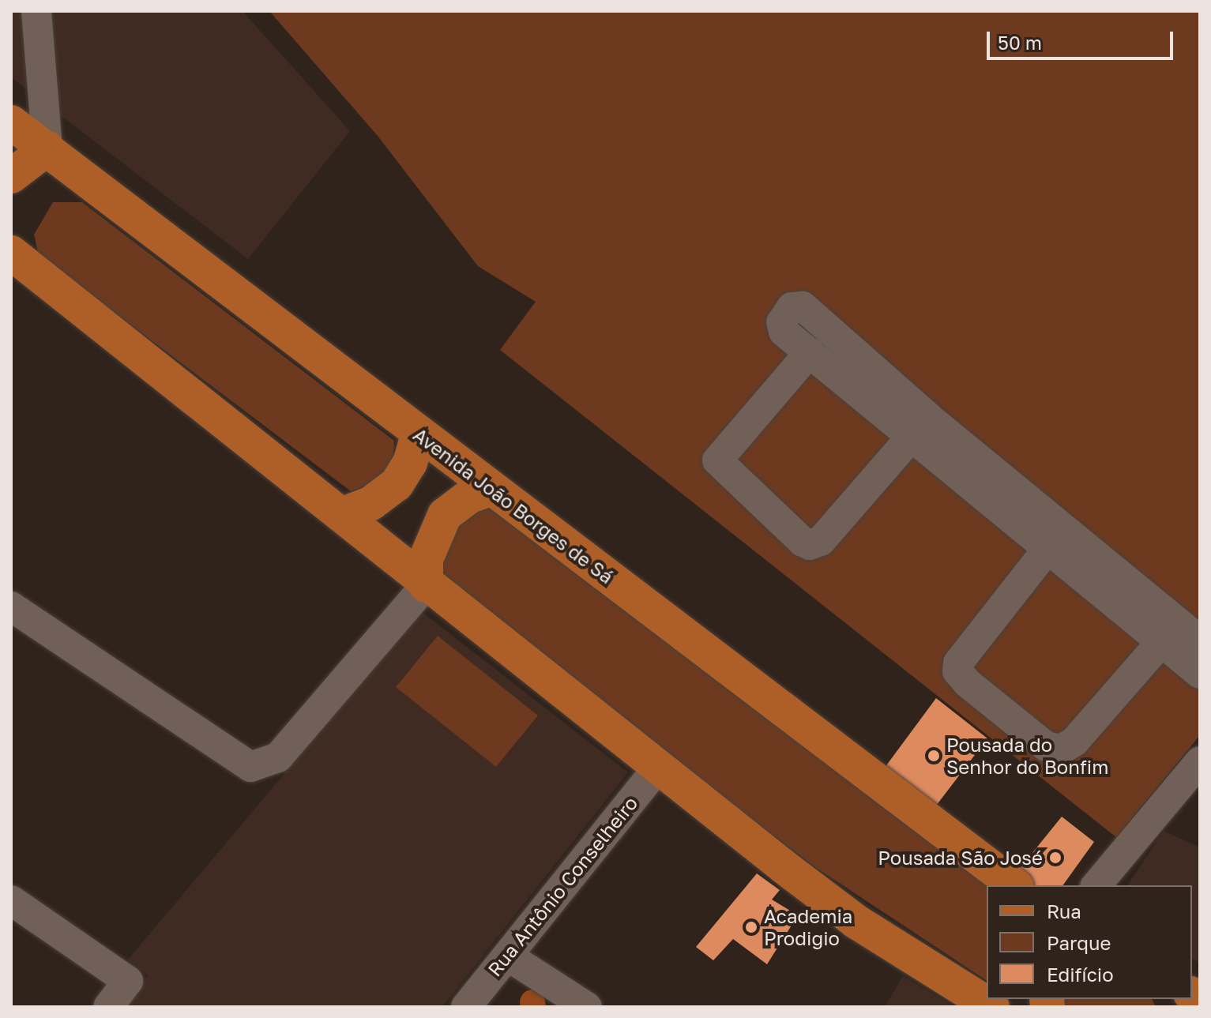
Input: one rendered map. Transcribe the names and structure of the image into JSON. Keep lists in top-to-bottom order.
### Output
{
  "streets": {
    "main road": ["Avenida João Borges de Sá"],
    "street": ["Rua Antônio Conselheiro"]
  },
  "places": ["Pousada do Senhor do Bonfim", "Pousada São José", "Academia Prodigio"],
  "legend": ["Rua", "Parque", "Edifício"],
  "scale_bar": "50 m"
}
